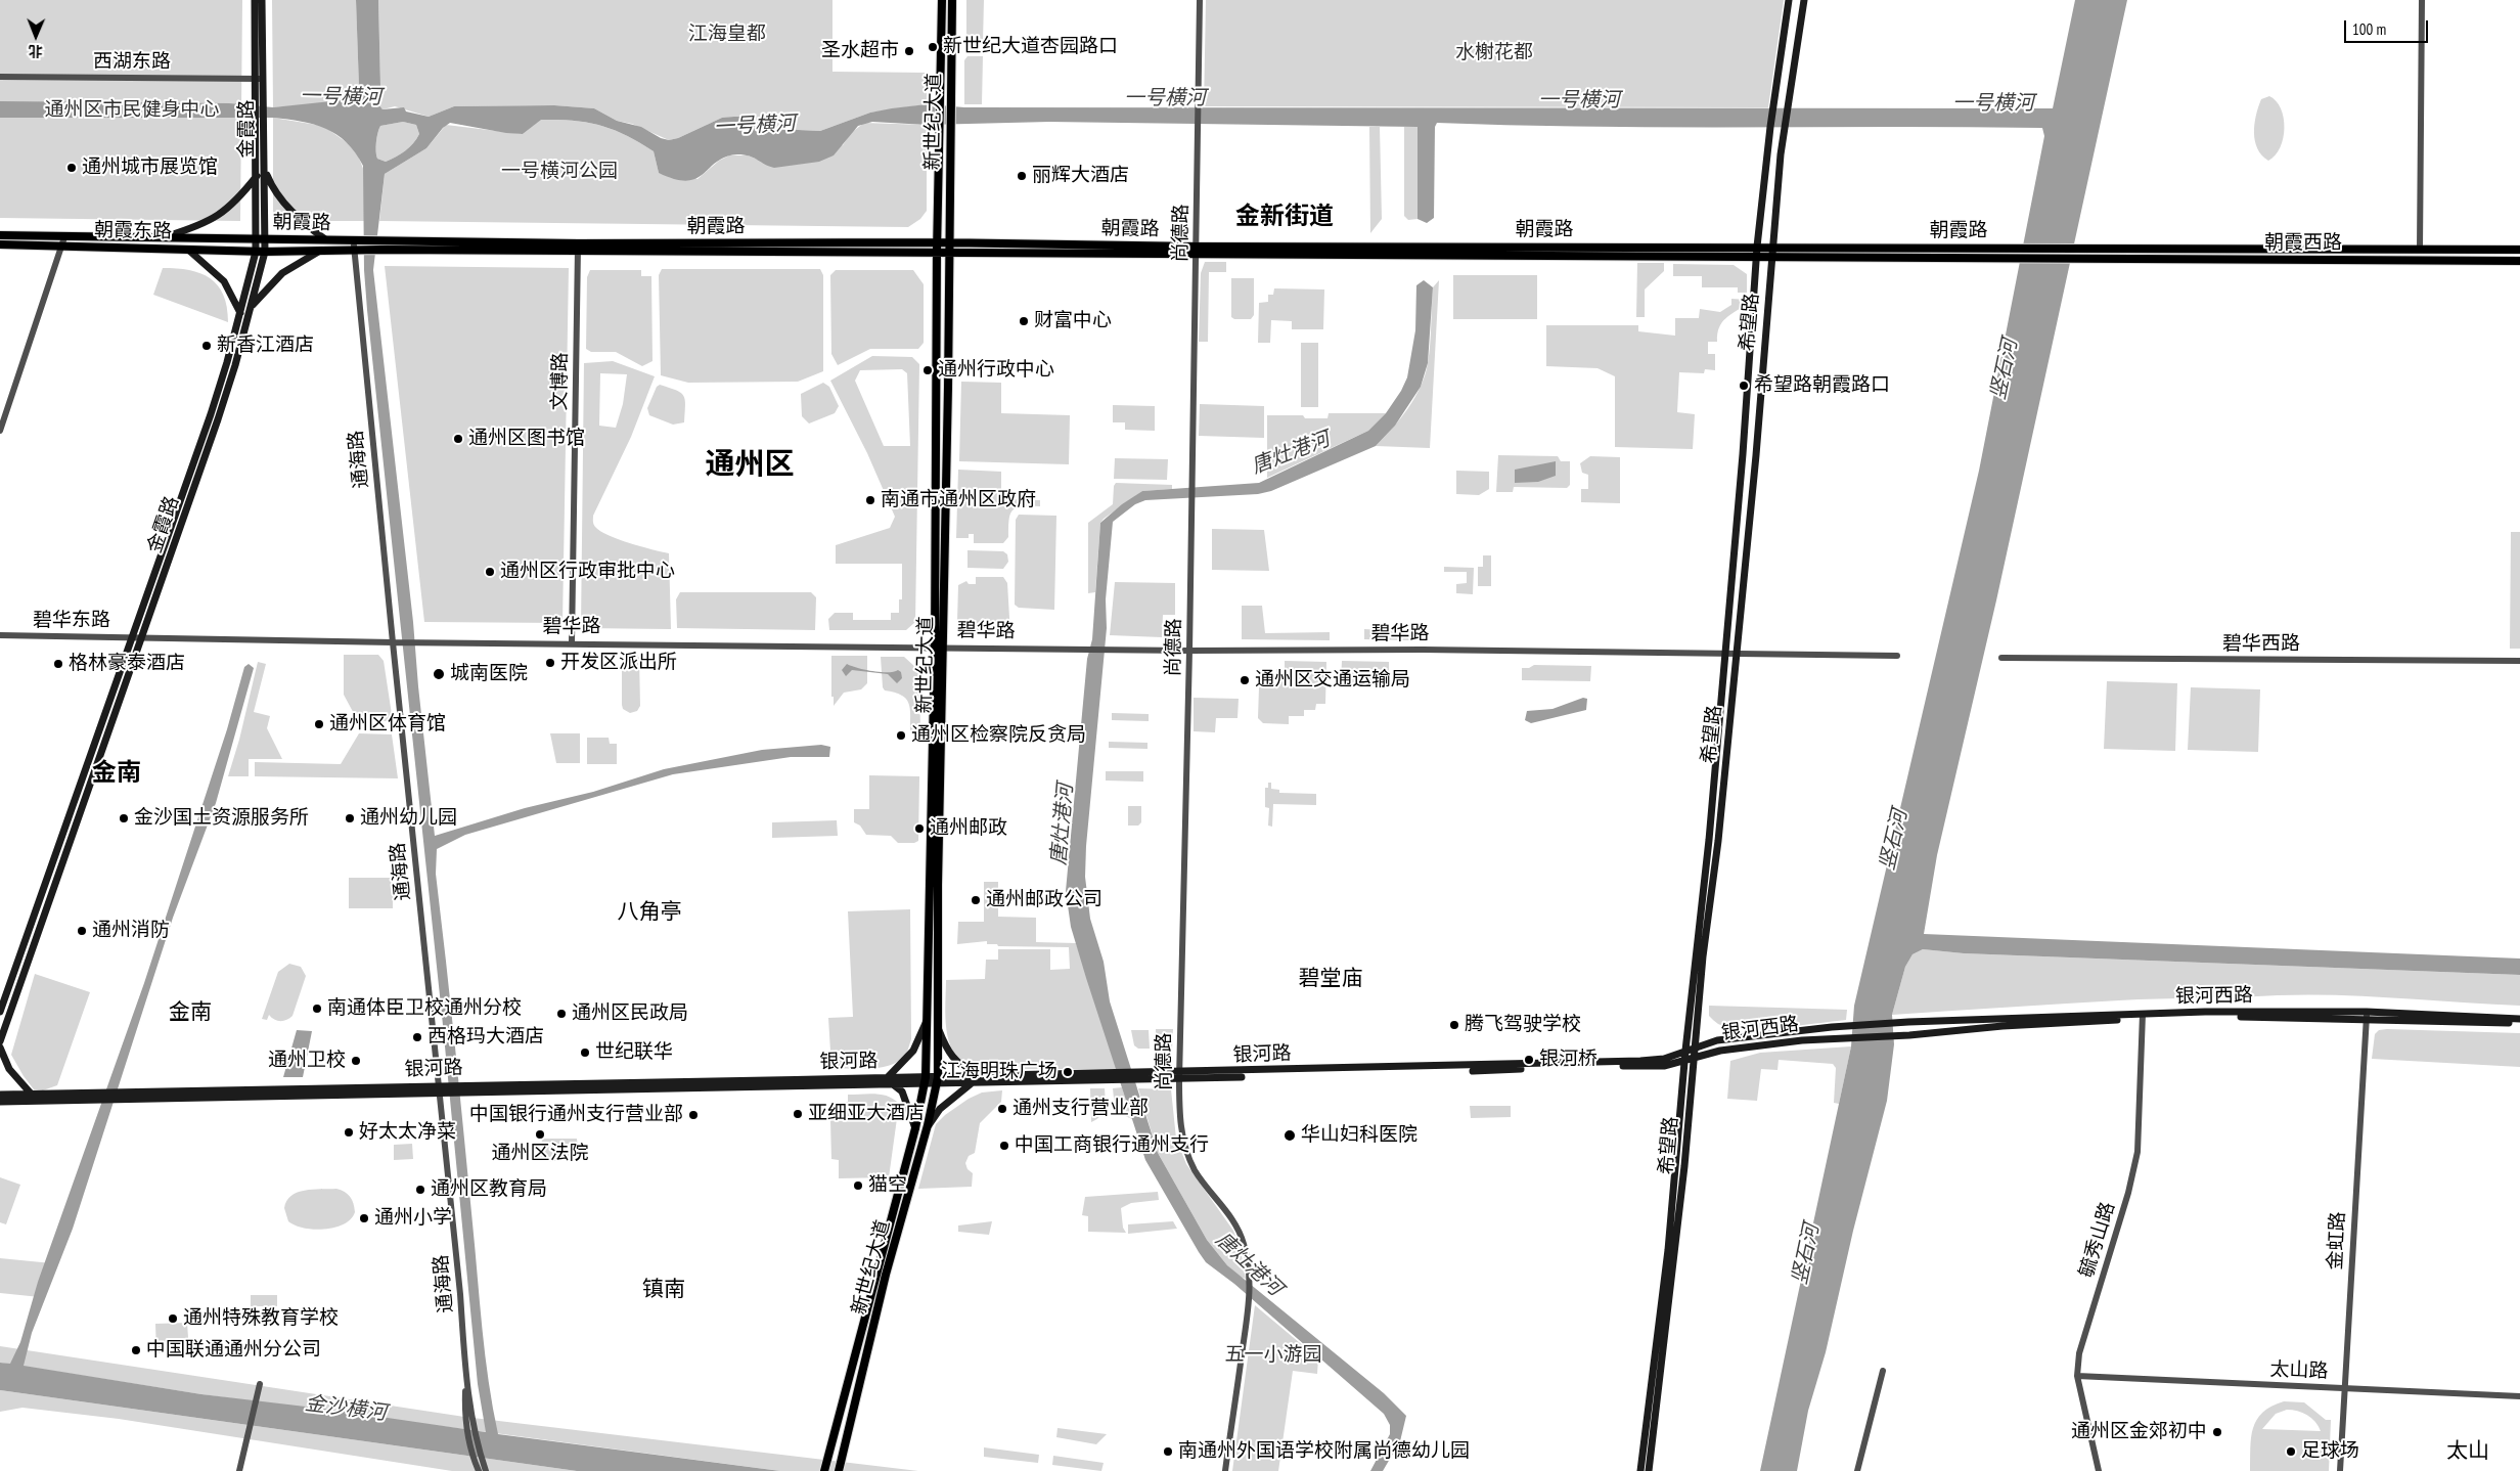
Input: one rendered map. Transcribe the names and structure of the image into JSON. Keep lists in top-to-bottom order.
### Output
{
  "streets": {
    "main road": [
      "新世纪大道",
      "金霞路",
      "朝霞路",
      "朝霞东路",
      "朝霞西路",
      "希望路",
      "银河西路",
      "银河路"
    ],
    "street": [
      "西湖东路",
      "尚德路",
      "文博路",
      "通海路",
      "碧华东路",
      "碧华路",
      "碧华西路",
      "毓秀山路",
      "金虹路",
      "太山路"
    ]
  },
  "crossings": [
    ["西湖东路", "金霞路"],
    ["新世纪大道", "朝霞路"],
    ["新世纪大道", "碧华路"],
    ["新世纪大道", "银河路"],
    ["金霞路", "朝霞路"],
    ["金霞路", "朝霞东路"],
    ["金霞路", "碧华东路"],
    ["金霞路", "碧华路"],
    ["朝霞路", "朝霞东路"],
    ["朝霞路", "尚德路"],
    ["朝霞路", "朝霞西路"],
    ["朝霞路", "希望路"],
    ["朝霞路", "文博路"],
    ["朝霞路", "通海路"],
    ["尚德路", "碧华路"],
    ["尚德路", "银河路"],
    ["希望路", "碧华路"],
    ["希望路", "银河西路"],
    ["希望路", "银河路"],
    ["文博路", "碧华路"],
    ["通海路", "碧华路"],
    ["通海路", "银河路"],
    ["碧华东路", "碧华路"],
    ["银河西路", "银河路"],
    ["银河西路", "毓秀山路"],
    ["银河西路", "金虹路"],
    ["毓秀山路", "太山路"],
    ["金虹路", "太山路"]
  ],
  "districts": [
    "金新街道",
    "通州区",
    "金南",
    "八角亭",
    "碧堂庙",
    "金南",
    "镇南",
    "太山"
  ],
  "water": [
    "一号横河",
    "竖石河",
    "唐灶港河",
    "金沙横河"
  ],
  "parks": [
    "江海皇都",
    "水榭花都",
    "通州区市民健身中心",
    "一号横河公园",
    "五一小游园"
  ],
  "places": [
    "新世纪大道杏园路口",
    "圣水超市",
    "通州城市展览馆",
    "丽辉大酒店",
    "财富中心",
    "新香江酒店",
    "通州行政中心",
    "希望路朝霞路口",
    "通州区图书馆",
    "南通市通州区政府",
    "通州区行政审批中心",
    "开发区派出所",
    "格林豪泰酒店",
    "城南医院",
    "通州区交通运输局",
    "通州区体育馆",
    "通州区检察院反贪局",
    "金沙国土资源服务所",
    "通州幼儿园",
    "通州邮政",
    "通州邮政公司",
    "通州消防",
    "南通体臣卫校通州分校",
    "通州区民政局",
    "腾飞驾驶学校",
    "西格玛大酒店",
    "世纪联华",
    "银河桥",
    "通州卫校",
    "江海明珠广场",
    "通州支行营业部",
    "亚细亚大酒店",
    "中国银行通州支行营业部",
    "好太太净菜",
    "通州区法院",
    "华山妇科医院",
    "中国工商银行通州支行",
    "猫空",
    "通州区教育局",
    "通州小学",
    "通州特殊教育学校",
    "中国联通通州分公司",
    "通州区金郊初中",
    "南通州外国语学校附属尚德幼儿园",
    "足球场"
  ],
  "scale_bar": "100 m",
  "north": "bottom"
}
